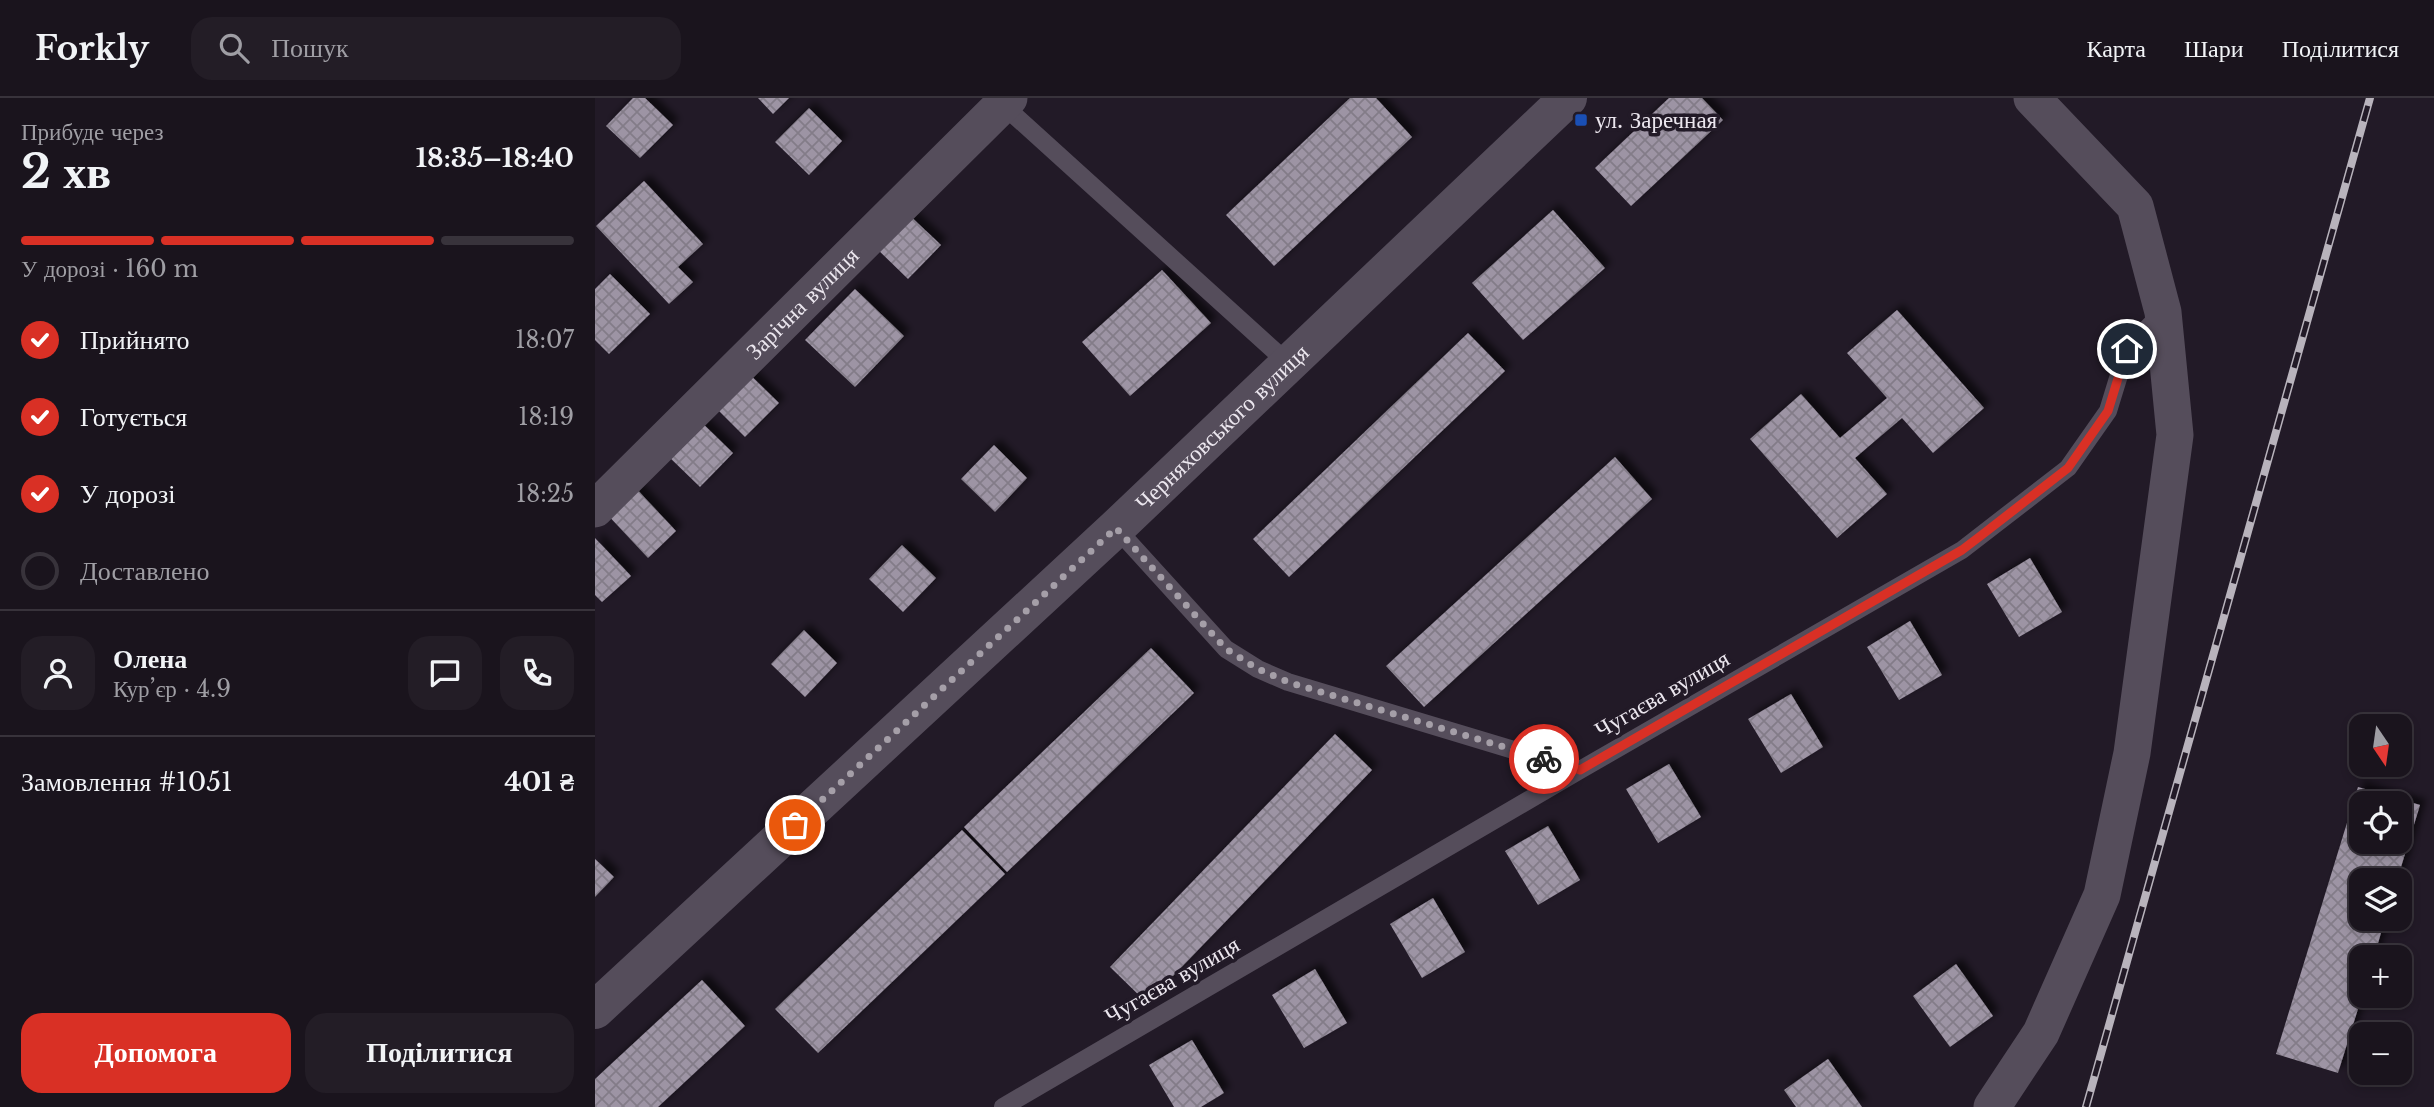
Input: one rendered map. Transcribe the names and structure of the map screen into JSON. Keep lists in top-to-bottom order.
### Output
{
  "streets": {
    "street": ["Зарічна вулиця", "Черняховського вулиця"],
    "lane": ["Чугаєва вулиця"]
  },
  "places": {
    "transit": ["ул. Заречная"]
  },
  "north": "bottom",
  "page": {
    "header": "Forkly",
    "search": "Пошук",
    "nav": ["Карта", "Шари", "Поділитися"],
    "heading": ["2 хв", "Прибуде через", "18:35–18:40"],
    "panel": [
      "Олена",
      "Кур’єр · 4.9",
      "Замовлення #1051",
      "401 ₴"
    ],
    "bar": "У дорозі · 160 m",
    "list": [
      ["Прийнято", "18:07"],
      ["Готується", "18:19"],
      ["У дорозі", "18:25"],
      "Доставлено"
    ],
    "map_buttons": ["+", "−"],
    "buttons": ["Допомога", "Поділитися"]
  }
}
